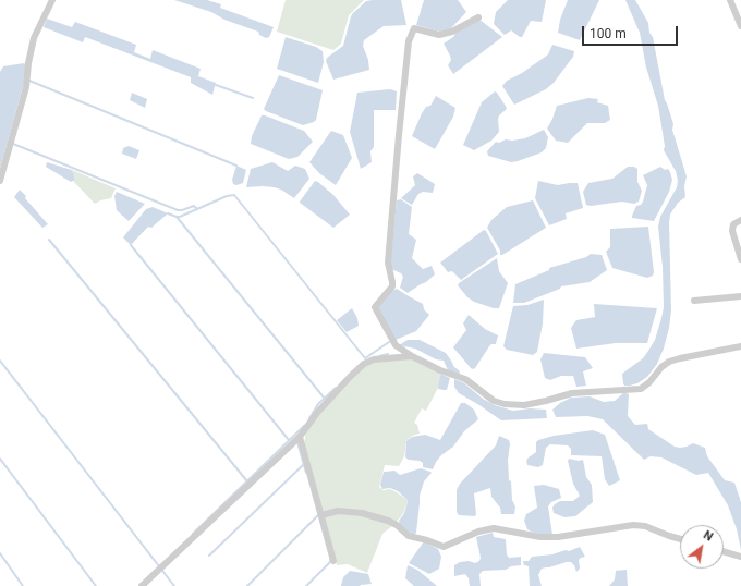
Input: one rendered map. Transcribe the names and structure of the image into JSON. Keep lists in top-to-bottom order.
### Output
{
  "scale_bar": "100 m",
  "north": "top right"
}
